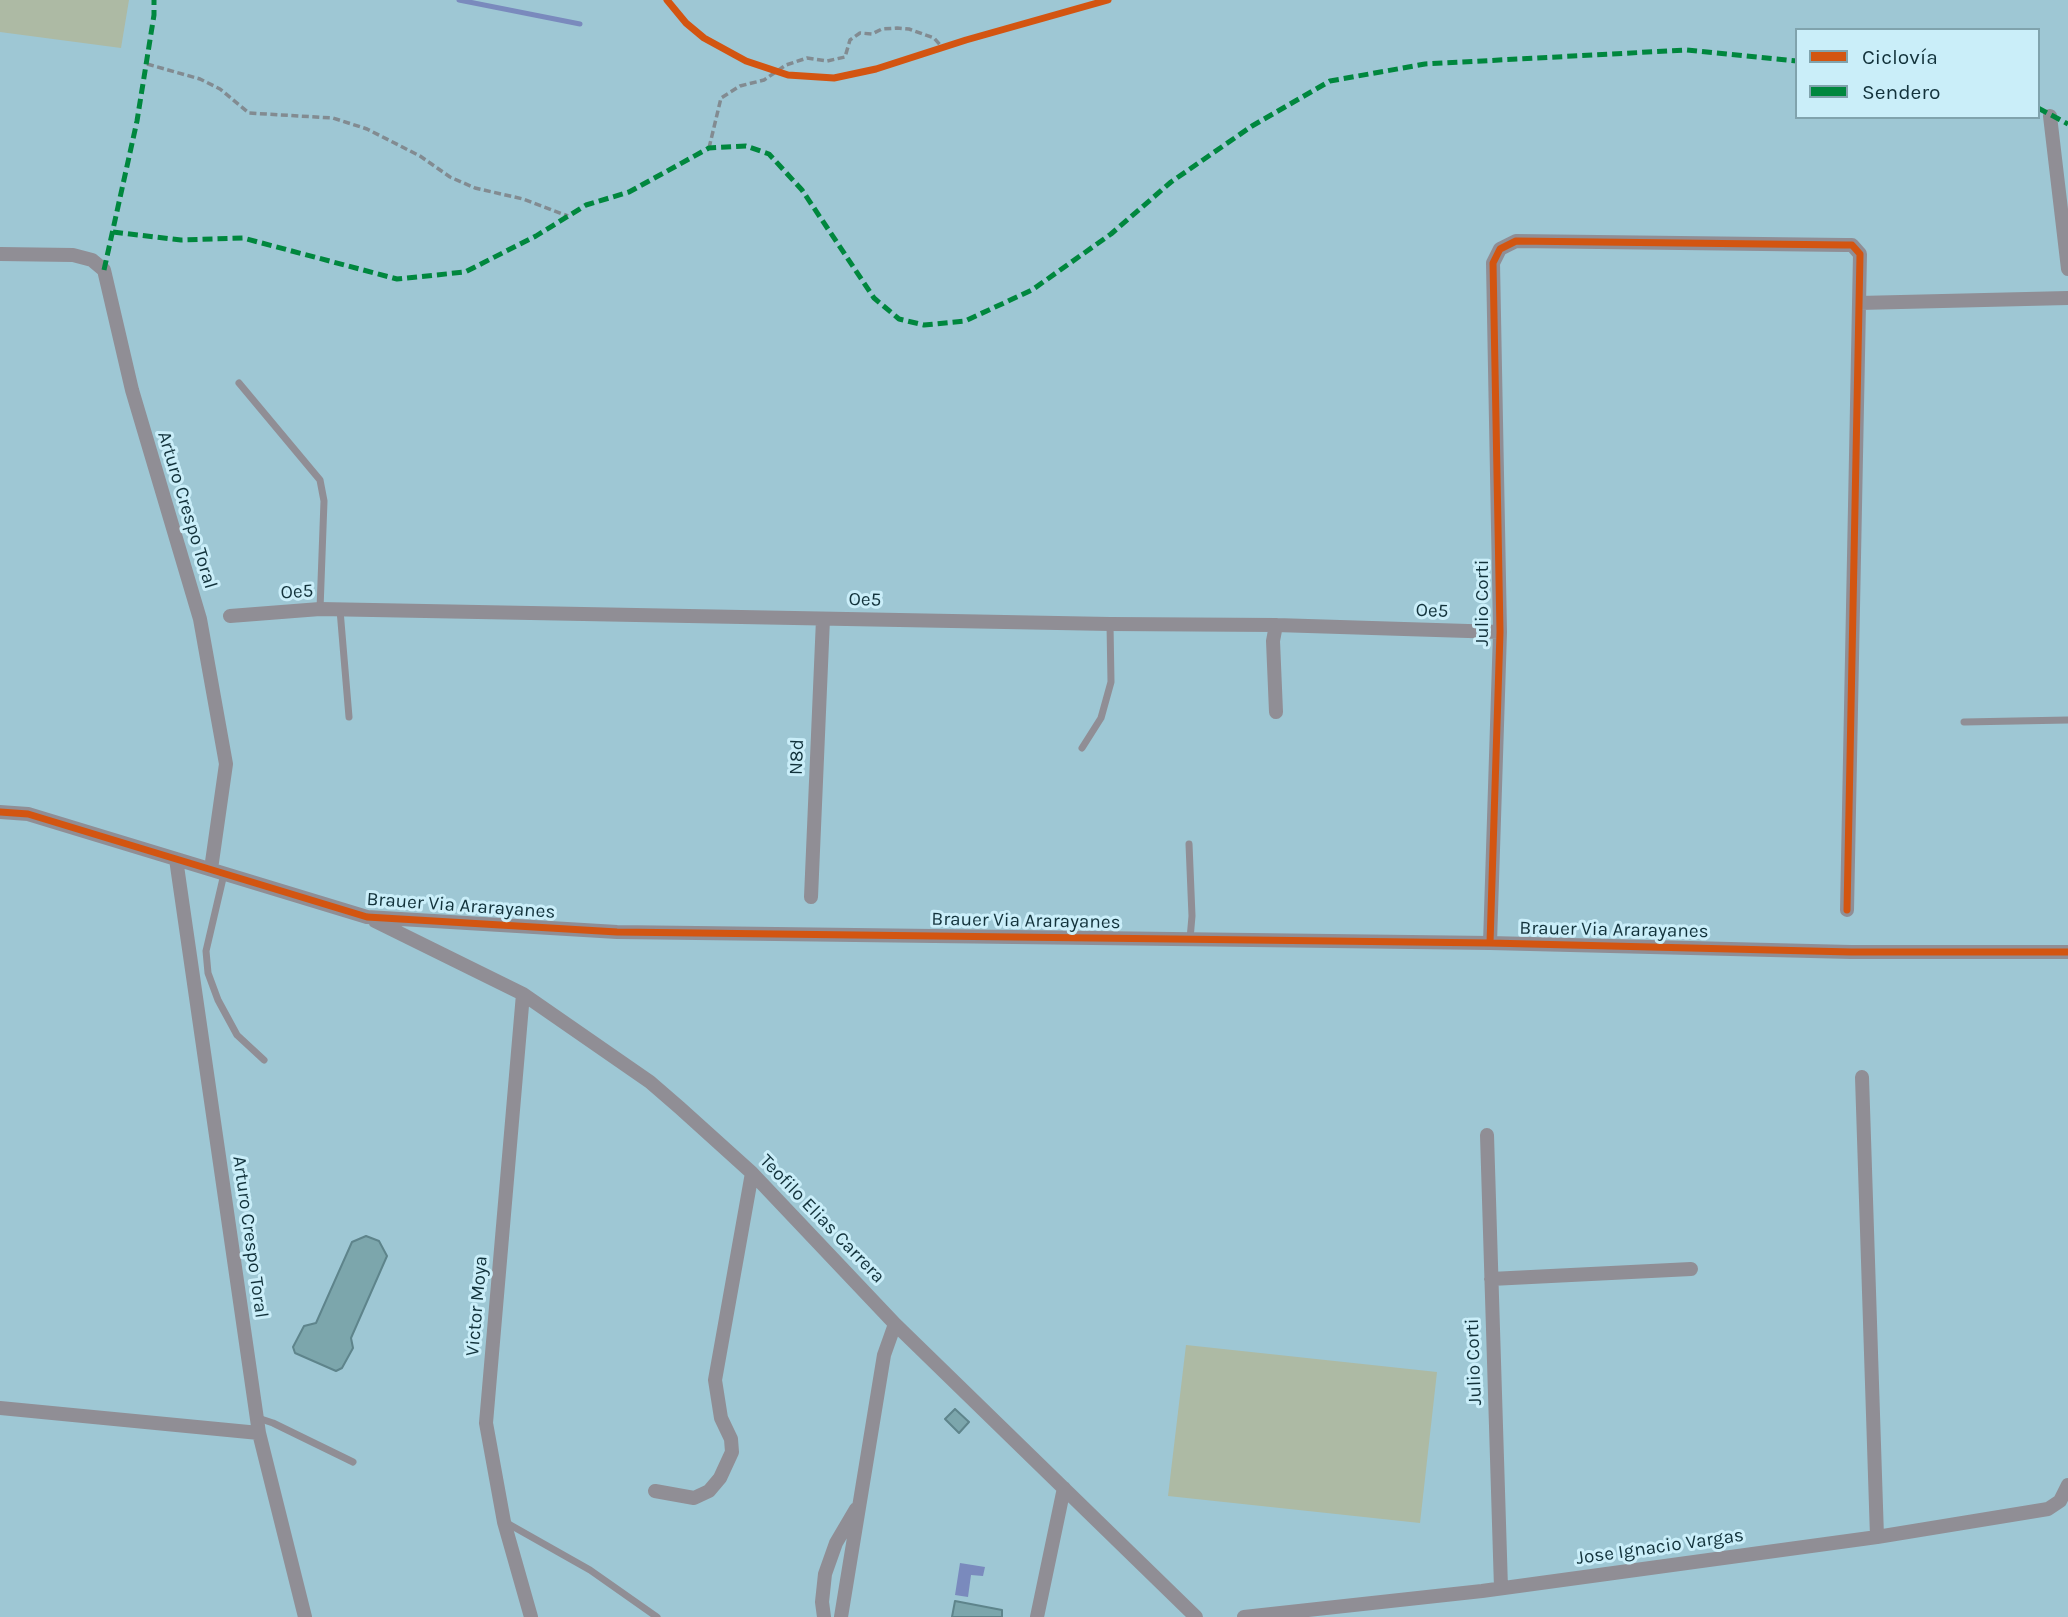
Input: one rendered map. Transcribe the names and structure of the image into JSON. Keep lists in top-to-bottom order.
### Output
{
  "streets": {
    "street": [
      "Arturo Crespo Toral",
      "Oe5",
      "Julio Corti",
      "N8d",
      "Brauer Via Ararayanes",
      "Teofilo Elias Carrera",
      "Victor Moya",
      "Jose Ignacio Vargas"
    ]
  },
  "crossings": [
    ["Arturo Crespo Toral", "Brauer Via Ararayanes"],
    ["Oe5", "Julio Corti"],
    ["Oe5", "N8d"],
    ["Julio Corti", "Brauer Via Ararayanes"],
    ["Julio Corti", "Jose Ignacio Vargas"],
    ["Brauer Via Ararayanes", "Teofilo Elias Carrera"],
    ["Teofilo Elias Carrera", "Victor Moya"]
  ],
  "legend": ["Ciclovía", "Sendero"]
}
